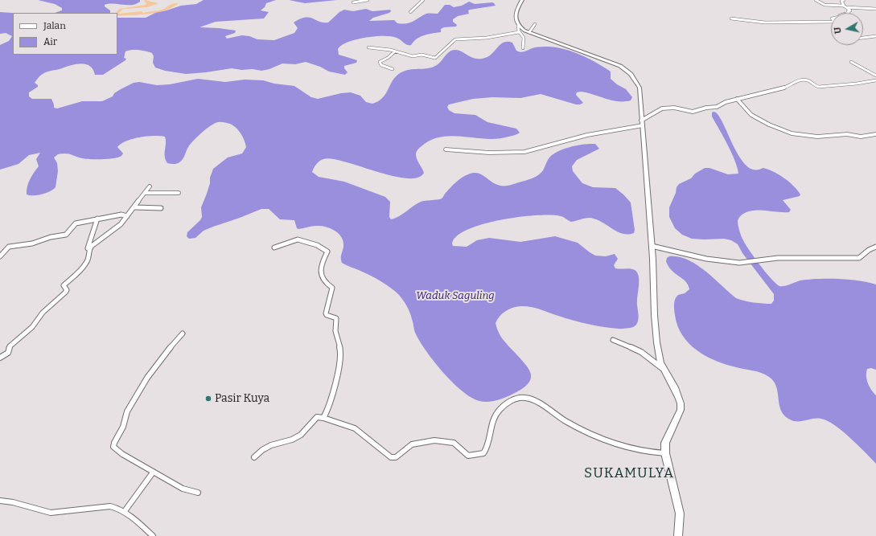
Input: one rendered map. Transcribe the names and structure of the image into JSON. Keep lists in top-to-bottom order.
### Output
{
  "districts": ["SUKAMULYA"],
  "water": ["Waduk Saguling"],
  "places": ["Pasir Kuya"],
  "legend": ["Jalan", "Air"],
  "north": "left"
}
